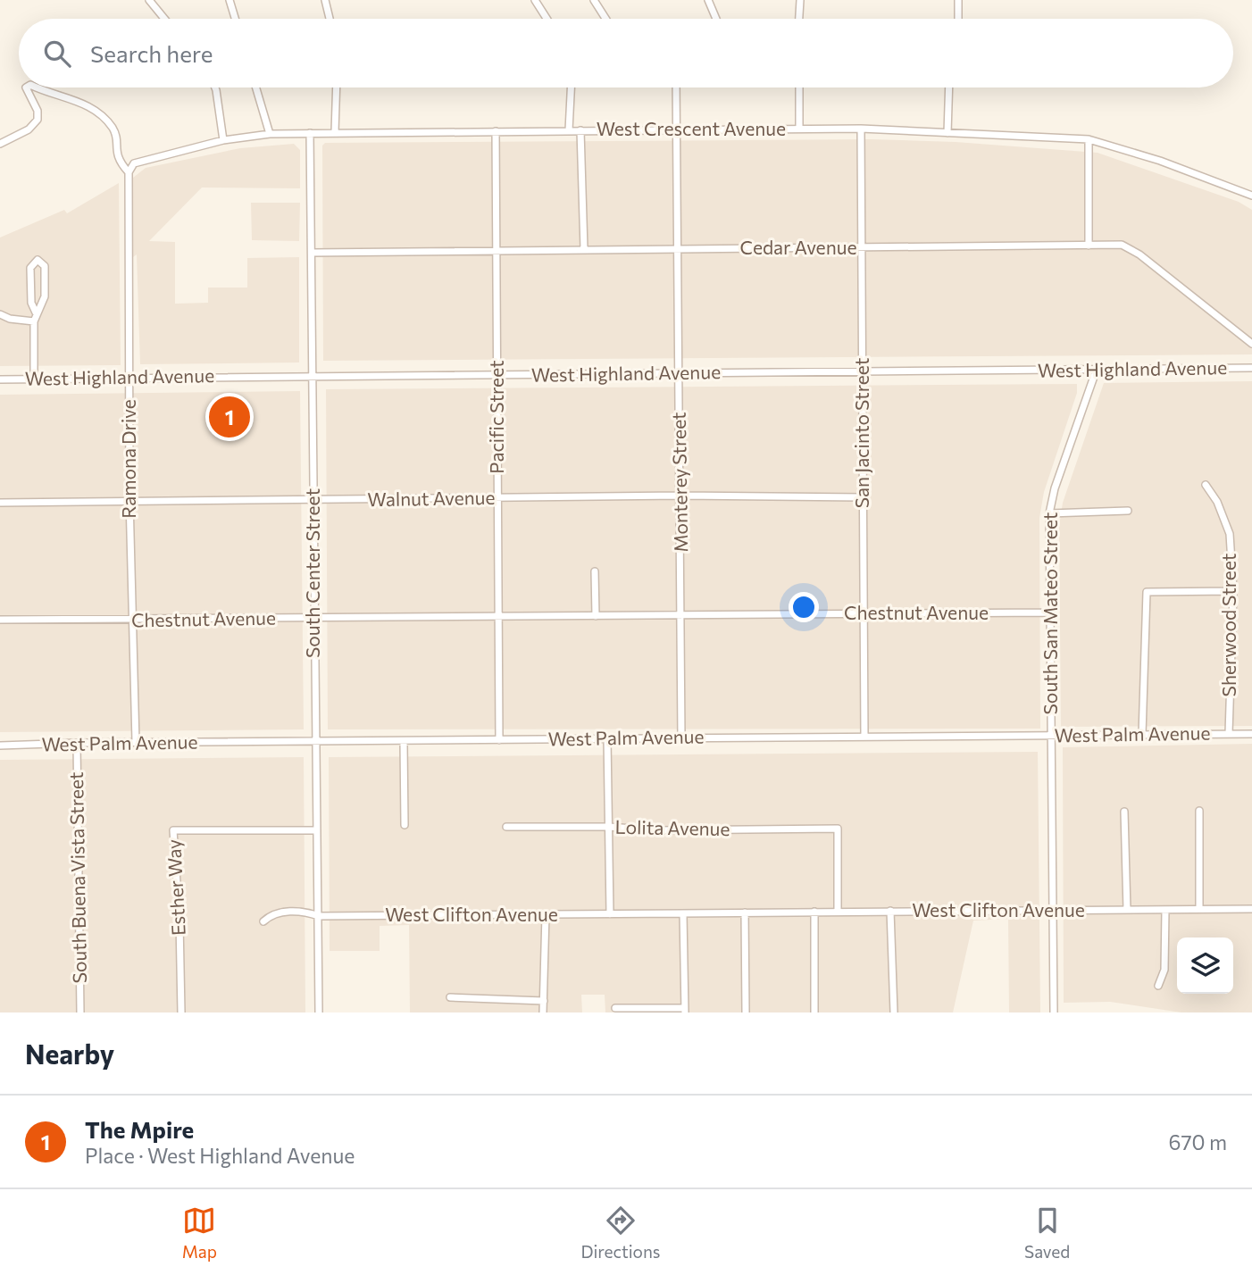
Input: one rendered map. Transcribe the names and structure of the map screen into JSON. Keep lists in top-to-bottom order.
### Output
{
  "streets": {
    "street": [
      "West Crescent Avenue",
      "Cedar Avenue",
      "West Highland Avenue",
      "Pacific Street",
      "San Jacinto Street",
      "Ramona Drive",
      "Monterey Street",
      "Walnut Avenue",
      "South Center Street",
      "Chestnut Avenue",
      "South San Mateo Street",
      "Sherwood Street",
      "West Palm Avenue",
      "Lolita Avenue",
      "South Buena Vista Street",
      "Esther Way",
      "West Clifton Avenue"
    ]
  },
  "crossings": [
    ["West Crescent Avenue", "Pacific Street"],
    ["West Crescent Avenue", "San Jacinto Street"],
    ["West Crescent Avenue", "Ramona Drive"],
    ["West Crescent Avenue", "Monterey Street"],
    ["West Crescent Avenue", "South Center Street"],
    ["Cedar Avenue", "Pacific Street"],
    ["Cedar Avenue", "San Jacinto Street"],
    ["Cedar Avenue", "Monterey Street"],
    ["Cedar Avenue", "South Center Street"],
    ["West Highland Avenue", "Pacific Street"],
    ["West Highland Avenue", "San Jacinto Street"],
    ["West Highland Avenue", "Ramona Drive"],
    ["West Highland Avenue", "Monterey Street"],
    ["West Highland Avenue", "South Center Street"],
    ["West Highland Avenue", "South San Mateo Street"],
    ["Pacific Street", "Walnut Avenue"],
    ["Pacific Street", "Chestnut Avenue"],
    ["Pacific Street", "West Palm Avenue"],
    ["San Jacinto Street", "Walnut Avenue"],
    ["San Jacinto Street", "Chestnut Avenue"],
    ["San Jacinto Street", "West Palm Avenue"],
    ["Ramona Drive", "Walnut Avenue"],
    ["Ramona Drive", "Chestnut Avenue"],
    ["Ramona Drive", "West Palm Avenue"],
    ["Monterey Street", "Walnut Avenue"],
    ["Monterey Street", "Chestnut Avenue"],
    ["Monterey Street", "West Palm Avenue"],
    ["Walnut Avenue", "South Center Street"],
    ["South Center Street", "Chestnut Avenue"],
    ["South Center Street", "West Palm Avenue"],
    ["South Center Street", "Esther Way"],
    ["South Center Street", "West Clifton Avenue"],
    ["Chestnut Avenue", "South San Mateo Street"],
    ["South San Mateo Street", "West Palm Avenue"],
    ["South San Mateo Street", "West Clifton Avenue"],
    ["Sherwood Street", "West Palm Avenue"],
    ["West Palm Avenue", "South Buena Vista Street"],
    ["Lolita Avenue", "West Clifton Avenue"]
  ],
  "page": {
    "search": "Search here",
    "pins": "1",
    "heading": "Nearby",
    "list": [
      {
        "mark": "1",
        "name": "The Mpire",
        "note": "Place · West Highland Avenue",
        "value": "670 m"
      }
    ],
    "nav": ["Map", "Directions", "Saved"]
  }
}
